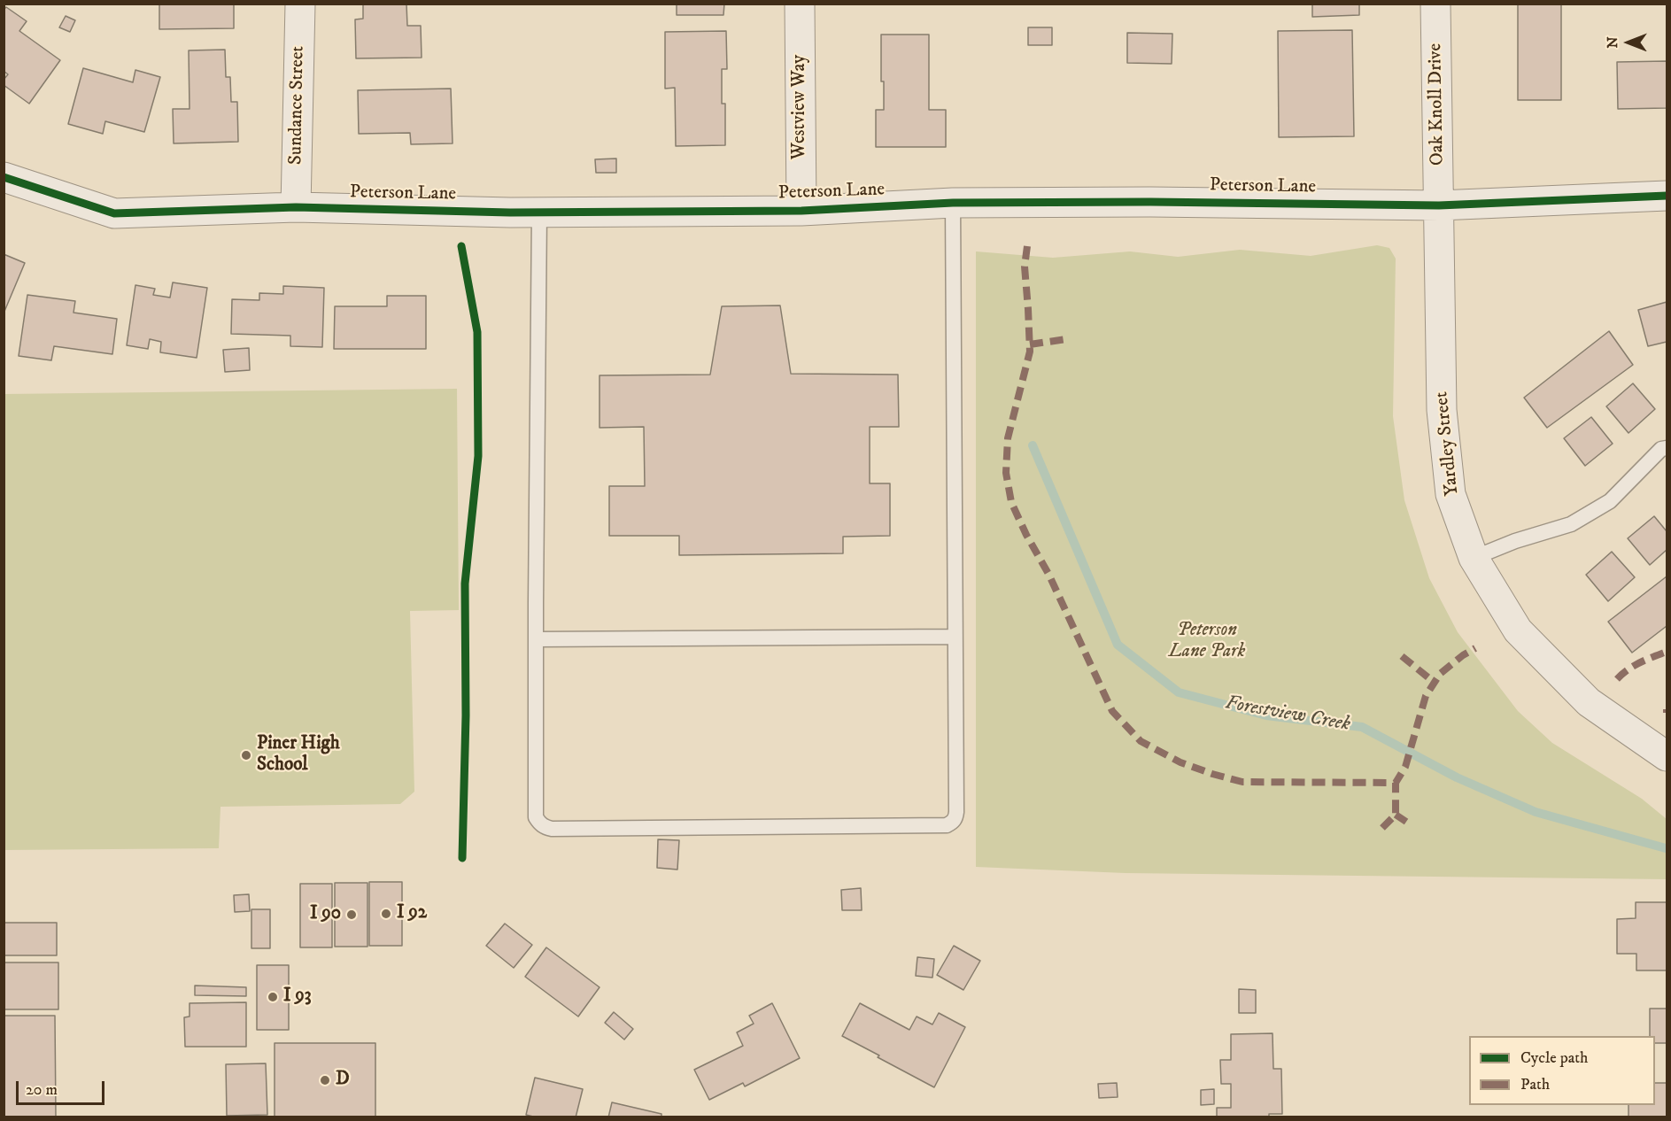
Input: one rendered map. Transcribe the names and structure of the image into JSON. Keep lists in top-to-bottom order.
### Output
{
  "streets": {
    "street": [
      "Oak Knoll Drive",
      "Sundance Street",
      "Westview Way",
      "Peterson Lane",
      "Yardley Street"
    ]
  },
  "crossings": [
    ["Oak Knoll Drive", "Peterson Lane"],
    ["Oak Knoll Drive", "Yardley Street"],
    ["Sundance Street", "Peterson Lane"],
    ["Westview Way", "Peterson Lane"],
    ["Peterson Lane", "Yardley Street"]
  ],
  "water": ["Forestview Creek"],
  "parks": ["Peterson Lane Park"],
  "places": [
    "Piner High School",
    "I 92",
    "I 90",
    "I 93",
    "D"
  ],
  "legend": ["Cycle path", "Path"],
  "scale_bar": "20 m",
  "north": "left"
}
